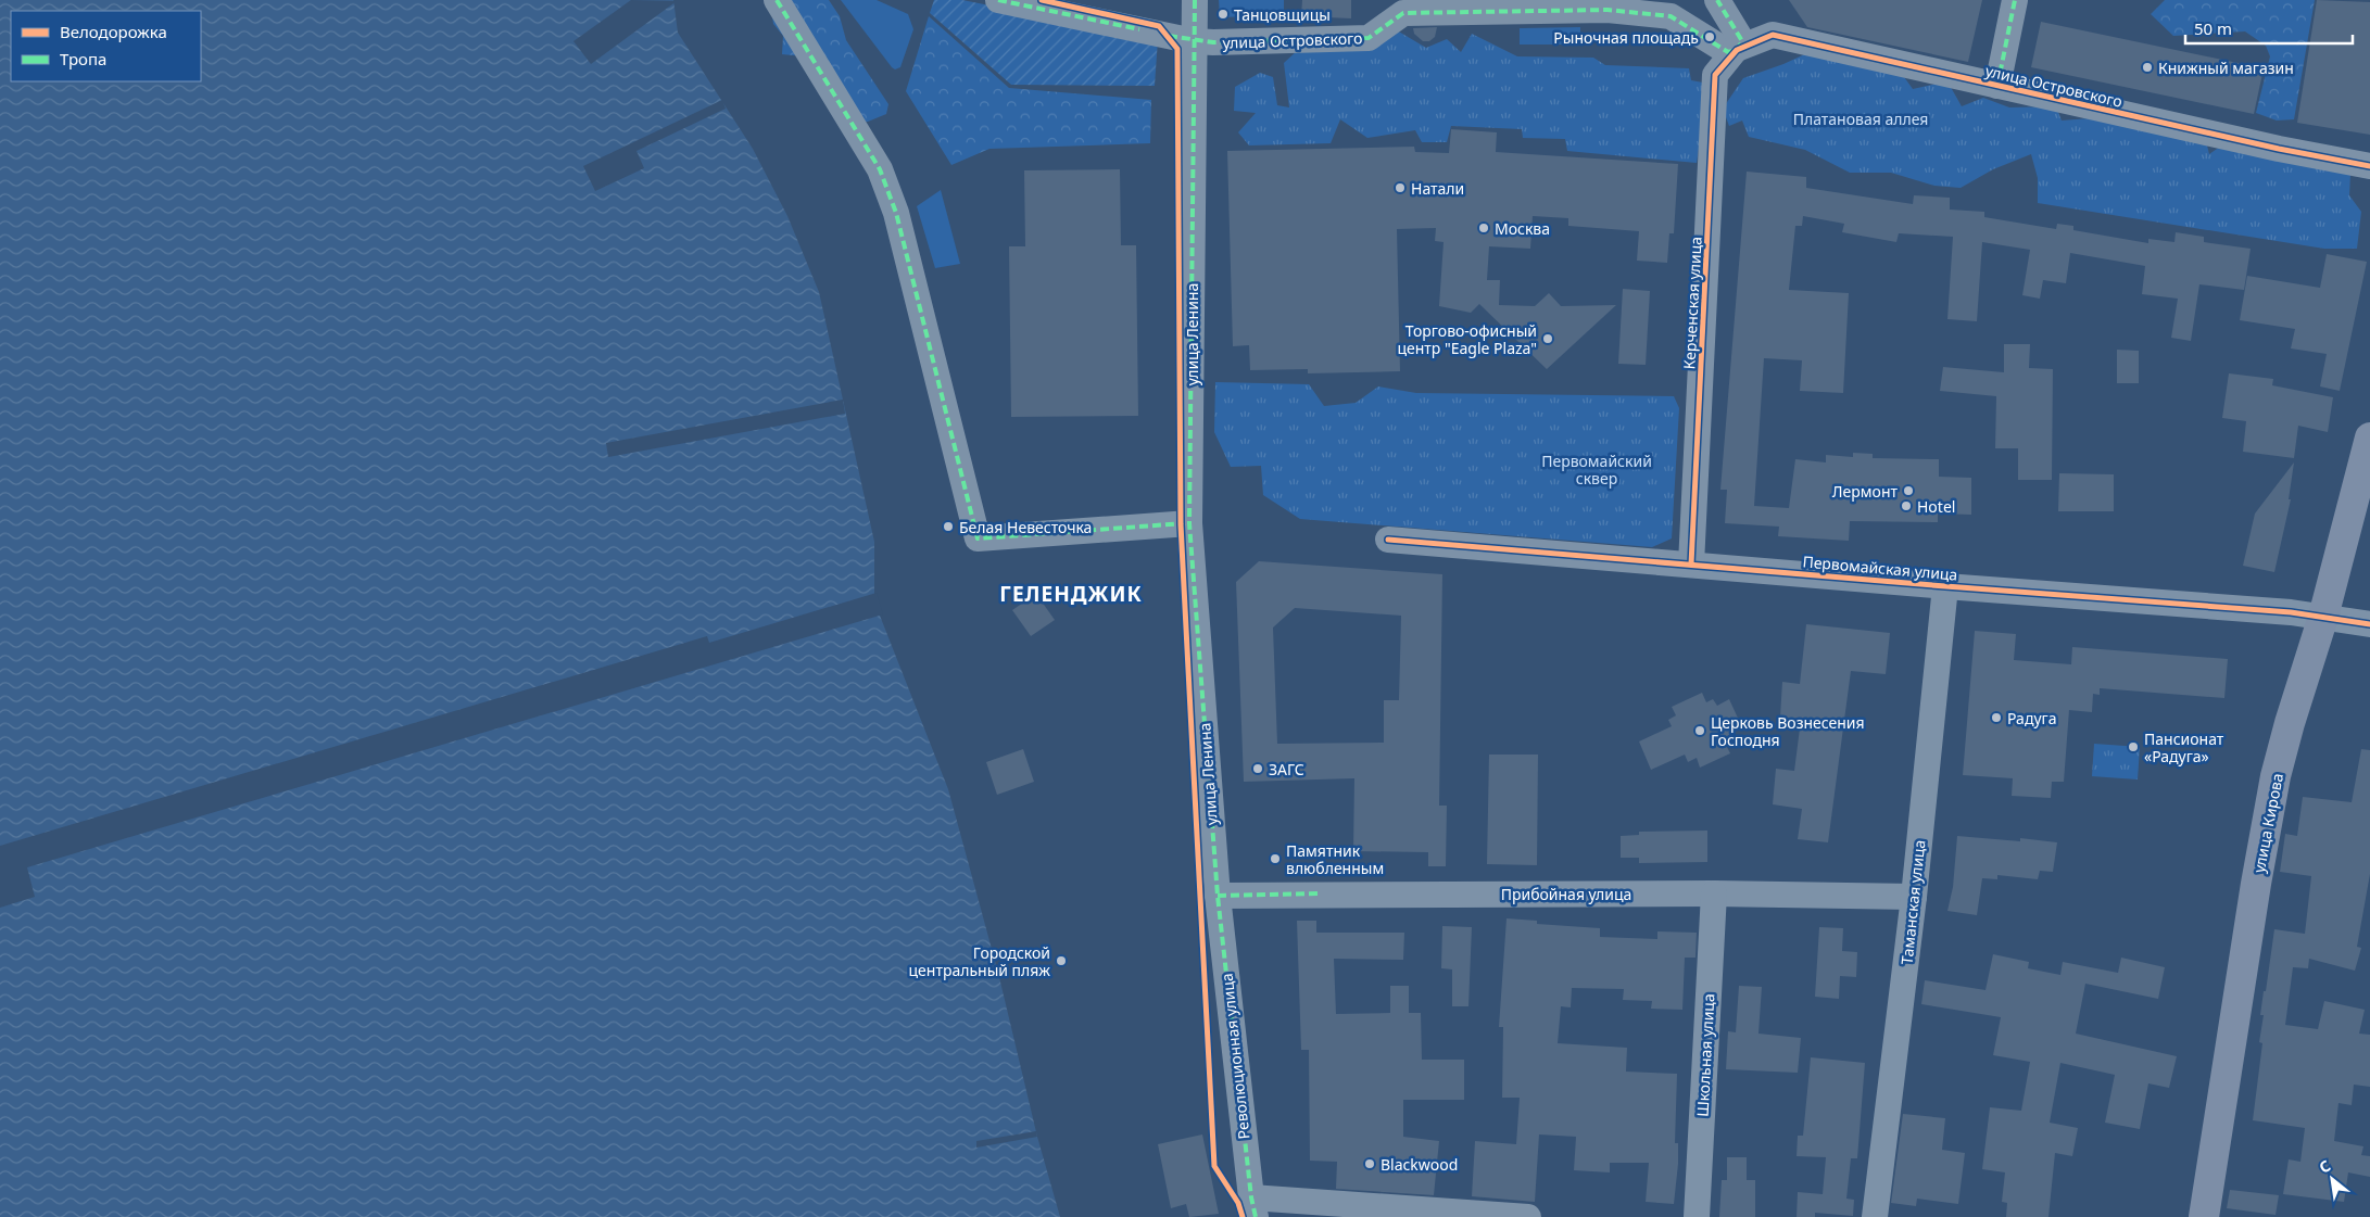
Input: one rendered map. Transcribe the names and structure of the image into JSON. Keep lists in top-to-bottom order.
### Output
{
  "streets": {
    "main road": ["улица Кирова"],
    "street": [
      "улица Островского",
      "Керченская улица",
      "улица Ленина",
      "Первомайская улица",
      "Прибойная улица",
      "Таманская улица",
      "Школьная улица",
      "Революционная улица"
    ]
  },
  "crossings": [
    ["улица Островского", "Керченская улица"],
    ["улица Островского", "улица Ленина"],
    ["Керченская улица", "Первомайская улица"],
    ["улица Ленина", "Прибойная улица"],
    ["улица Ленина", "Революционная улица"],
    ["Первомайская улица", "улица Кирова"],
    ["Первомайская улица", "Таманская улица"],
    ["Прибойная улица", "Таманская улица"],
    ["Прибойная улица", "Школьная улица"],
    ["Прибойная улица", "Революционная улица"]
  ],
  "districts": ["ГЕЛЕНДЖИК"],
  "parks": ["Платановая аллея", "Первомайский сквер"],
  "places": [
    "Танцовщицы",
    "Рыночная площадь",
    "Книжный магазин",
    "Натали",
    "Москва",
    "Торгово-офисный центр \"Eagle Plaza\"",
    "Лермонт",
    "Hotel",
    "Белая Невесточка",
    "Радуга",
    "Церковь Вознесения Господня",
    "Пансионат «Радуга»",
    "ЗАГС",
    "Памятник влюбленным",
    "Городской центральный пляж",
    "Blackwood"
  ],
  "legend": ["Велодорожка", "Тропа"],
  "scale_bar": "50 m",
  "north": "top left"
}
